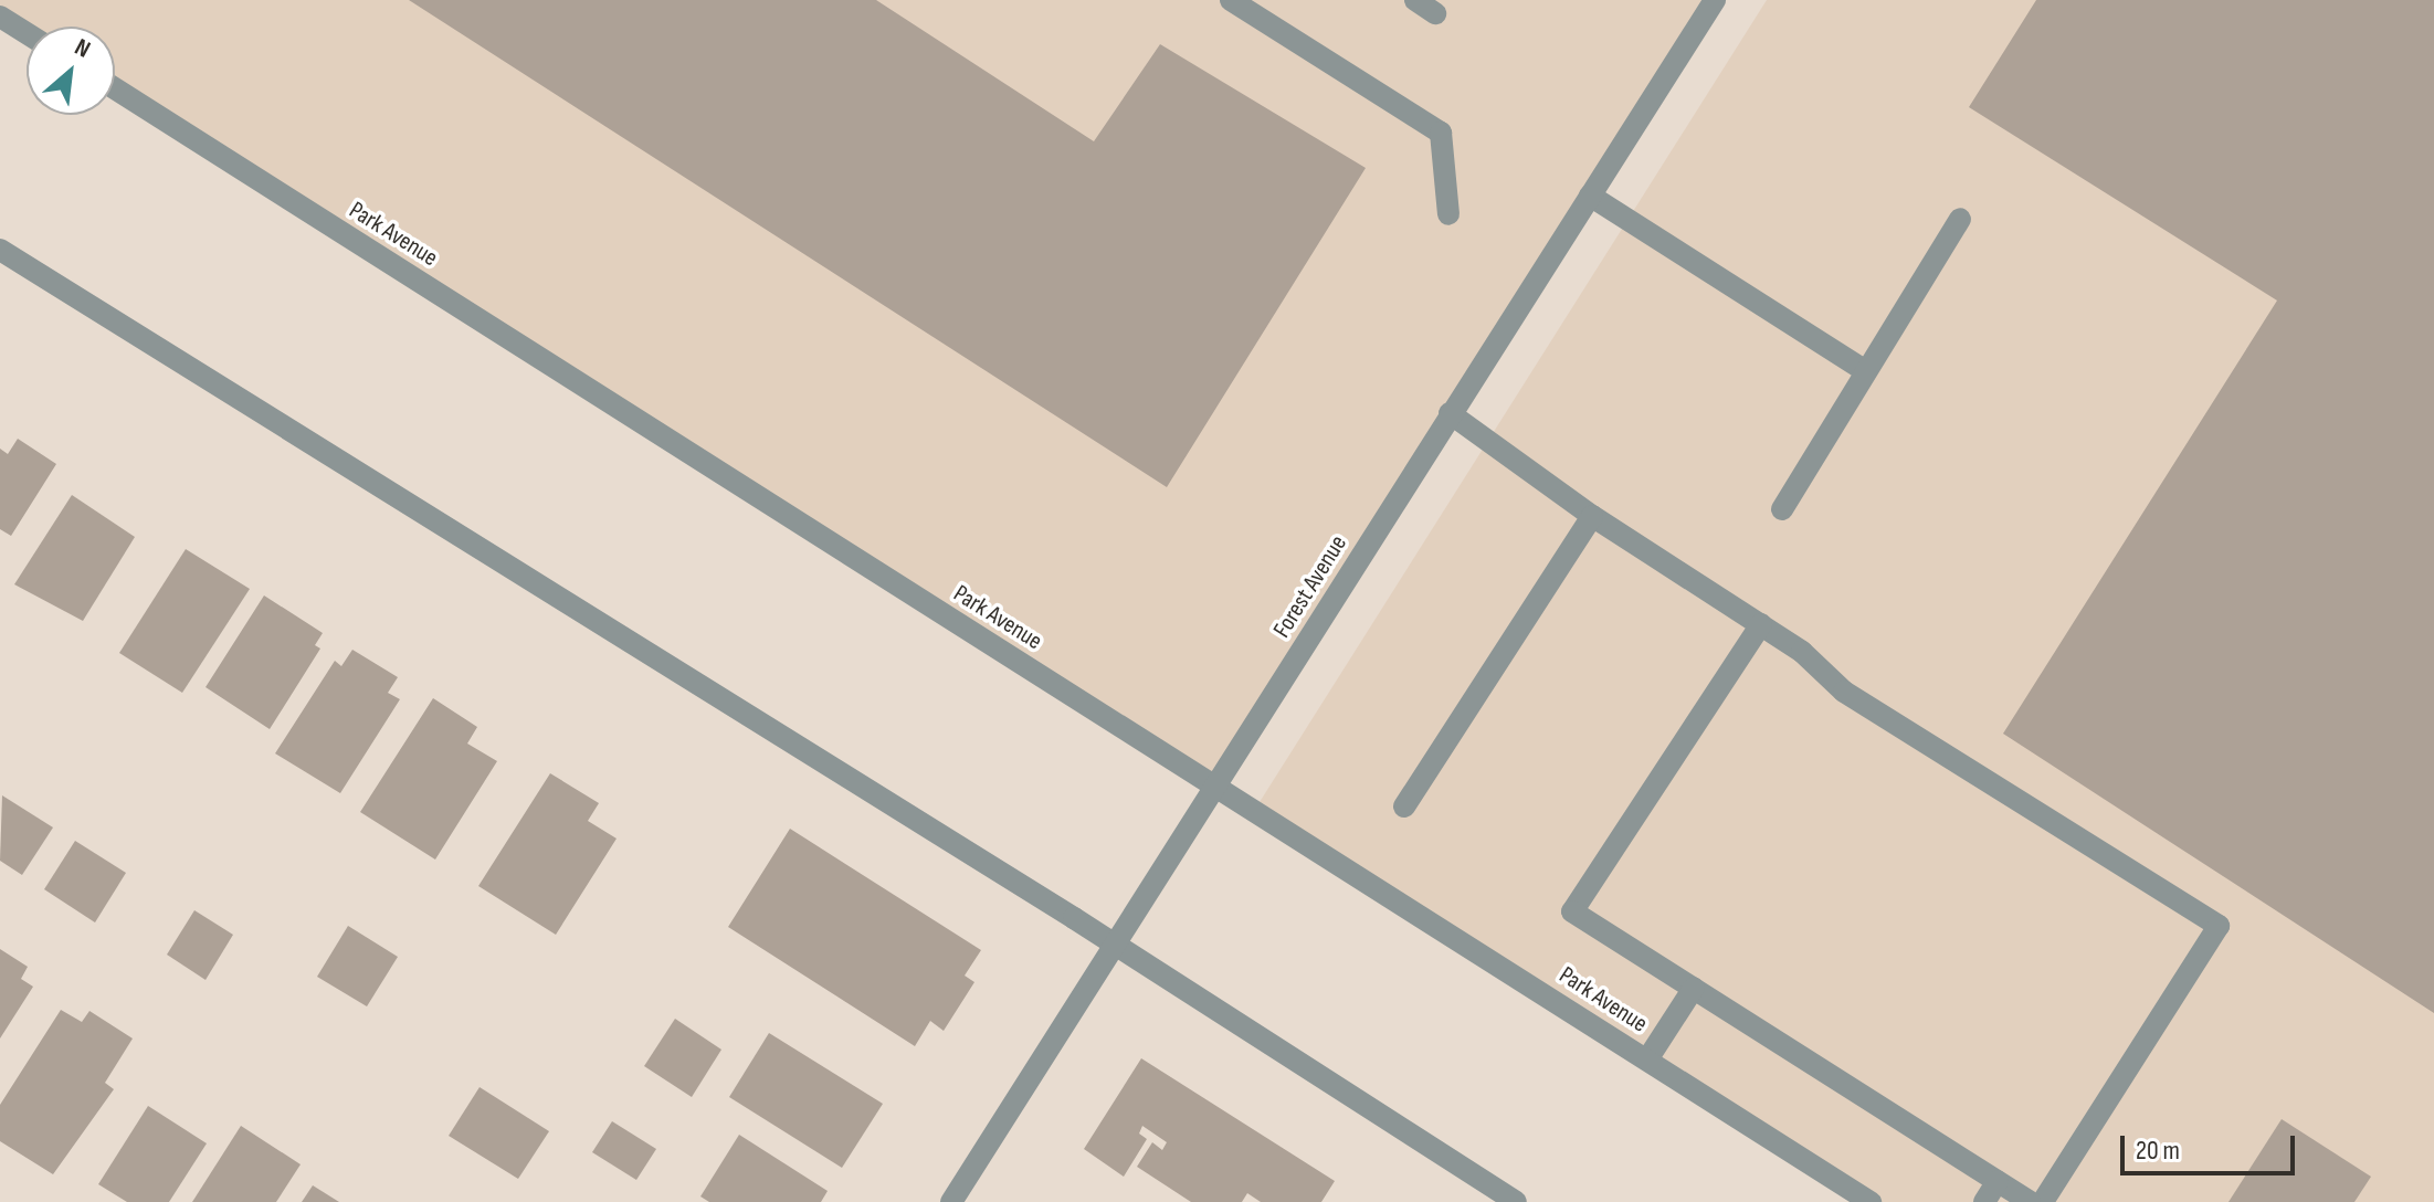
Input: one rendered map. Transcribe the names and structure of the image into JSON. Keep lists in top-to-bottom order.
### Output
{
  "streets": {
    "street": ["Park Avenue", "Forest Avenue"]
  },
  "crossings": [
    ["Park Avenue", "Forest Avenue"]
  ],
  "scale_bar": "20 m",
  "north": "top right"
}
